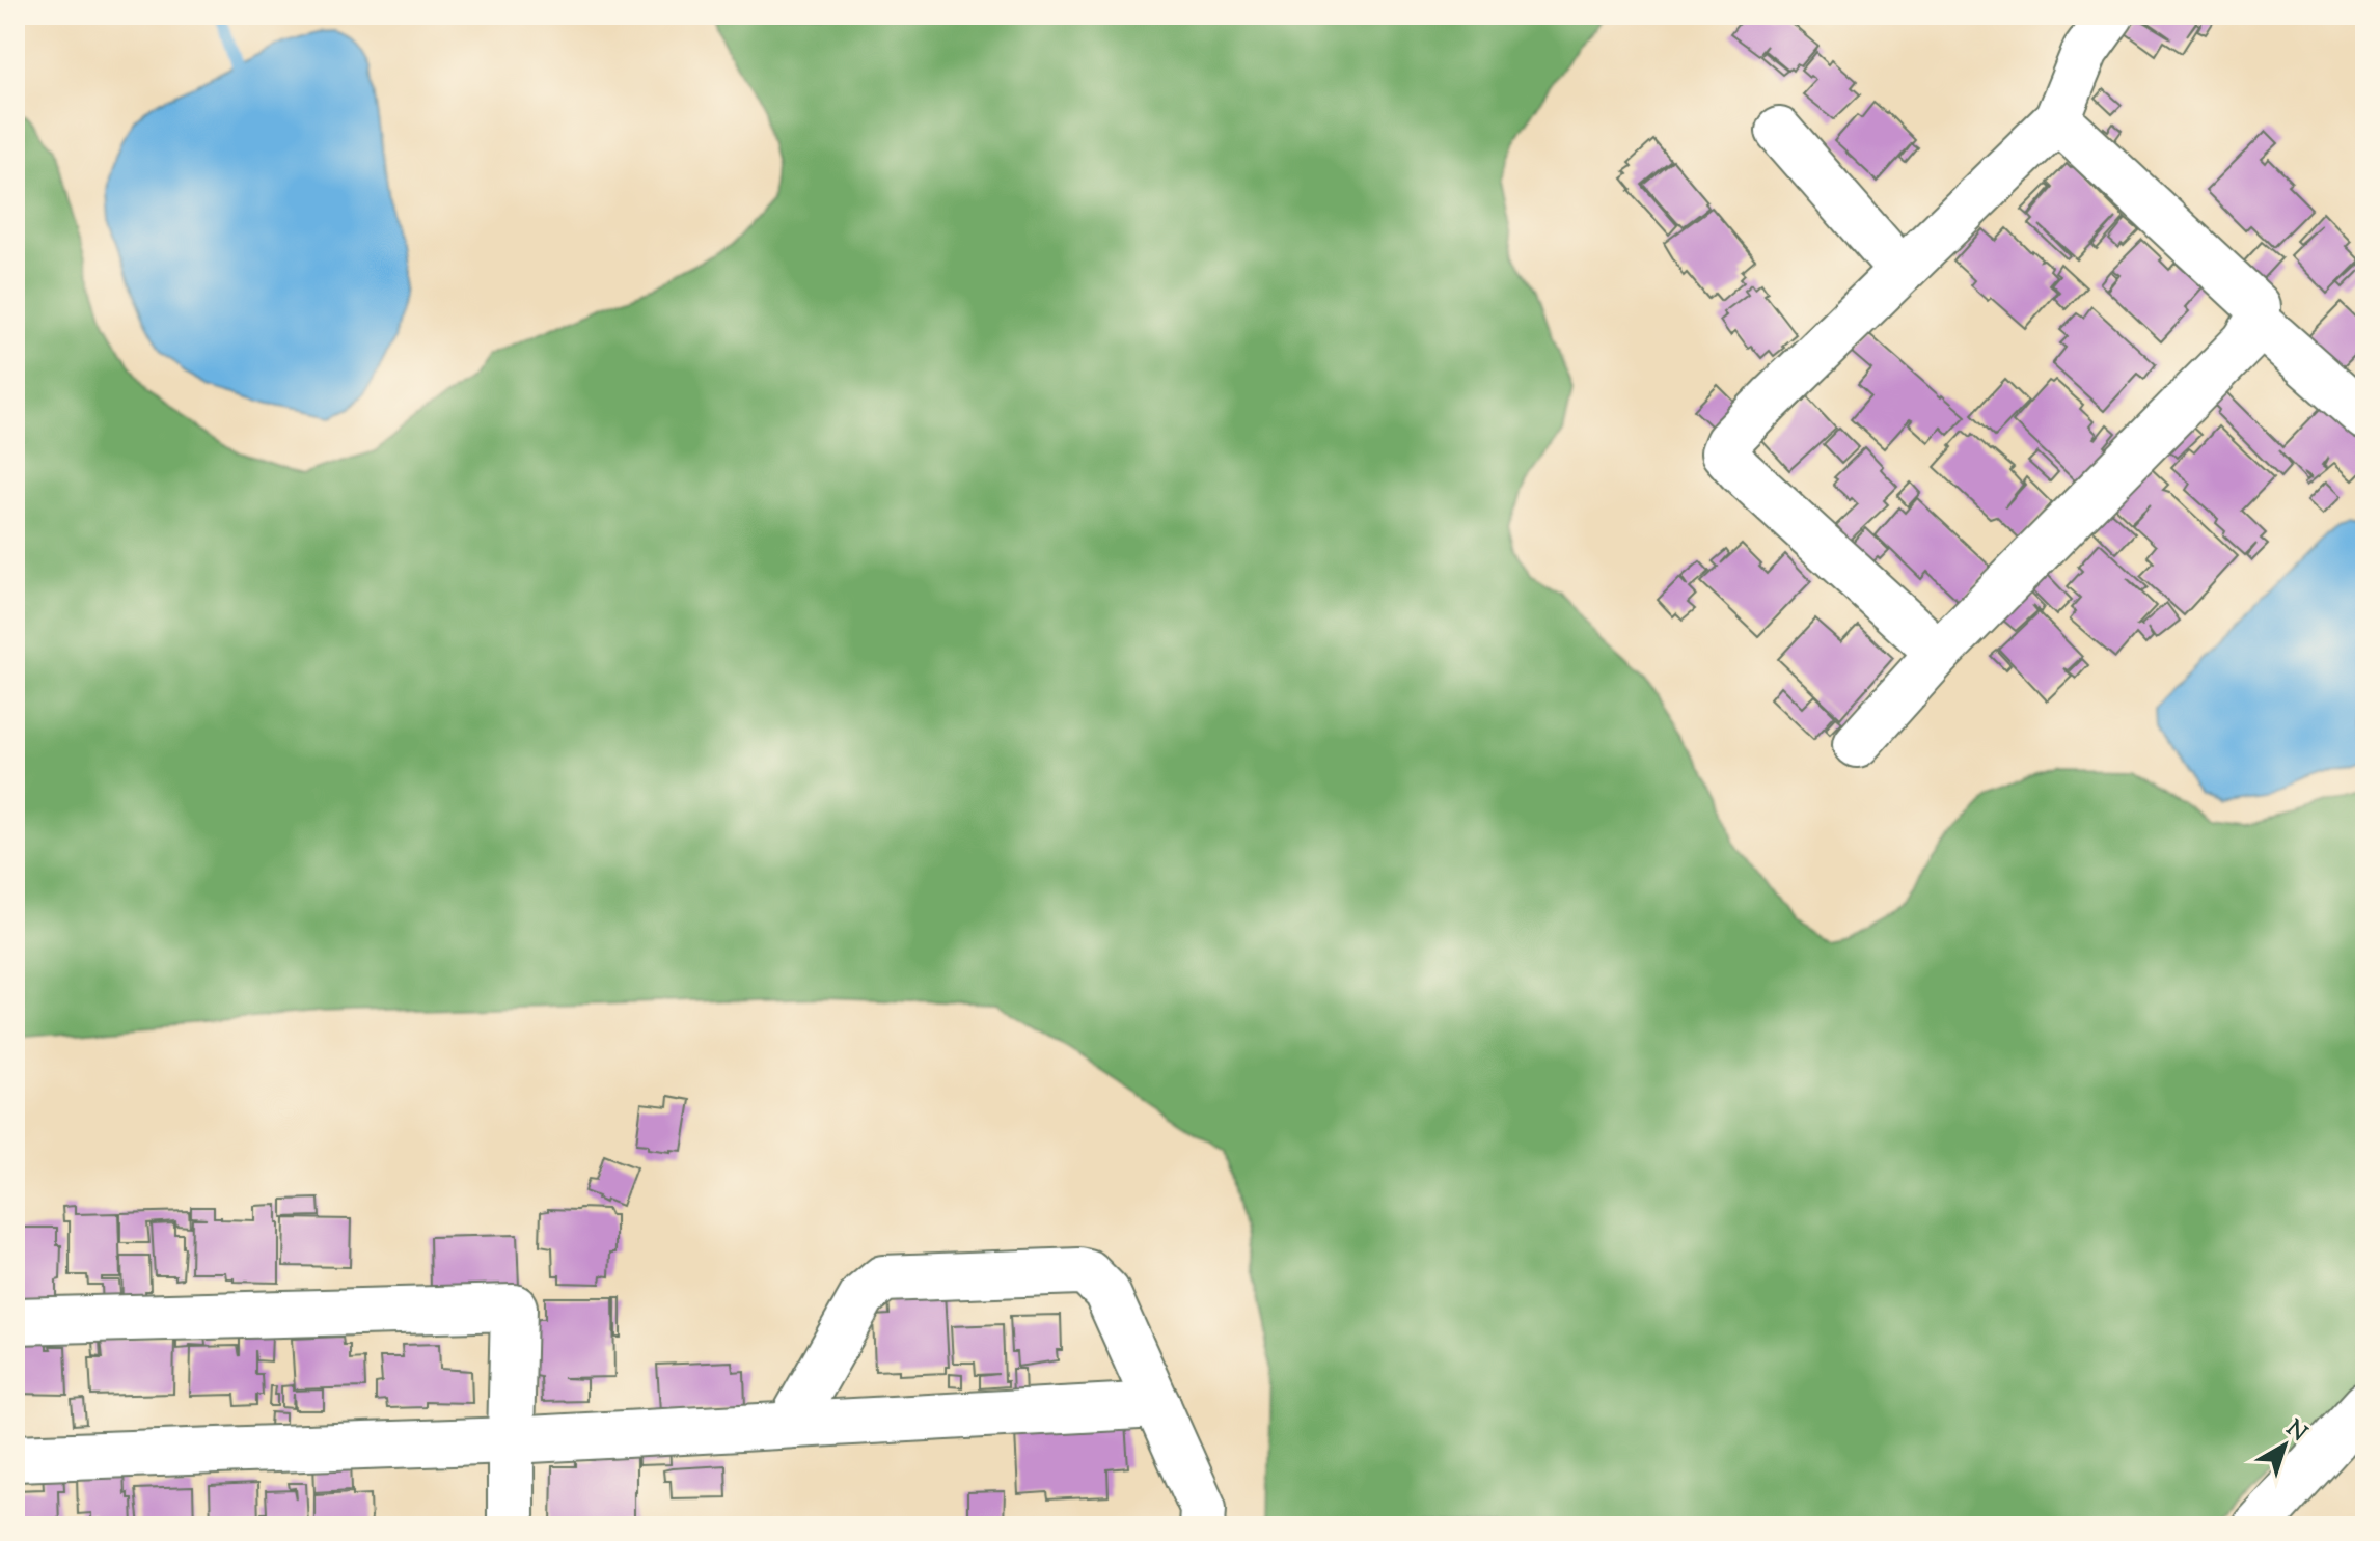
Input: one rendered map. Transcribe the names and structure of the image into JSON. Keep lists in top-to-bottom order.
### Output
{
  "north": "top right"
}
